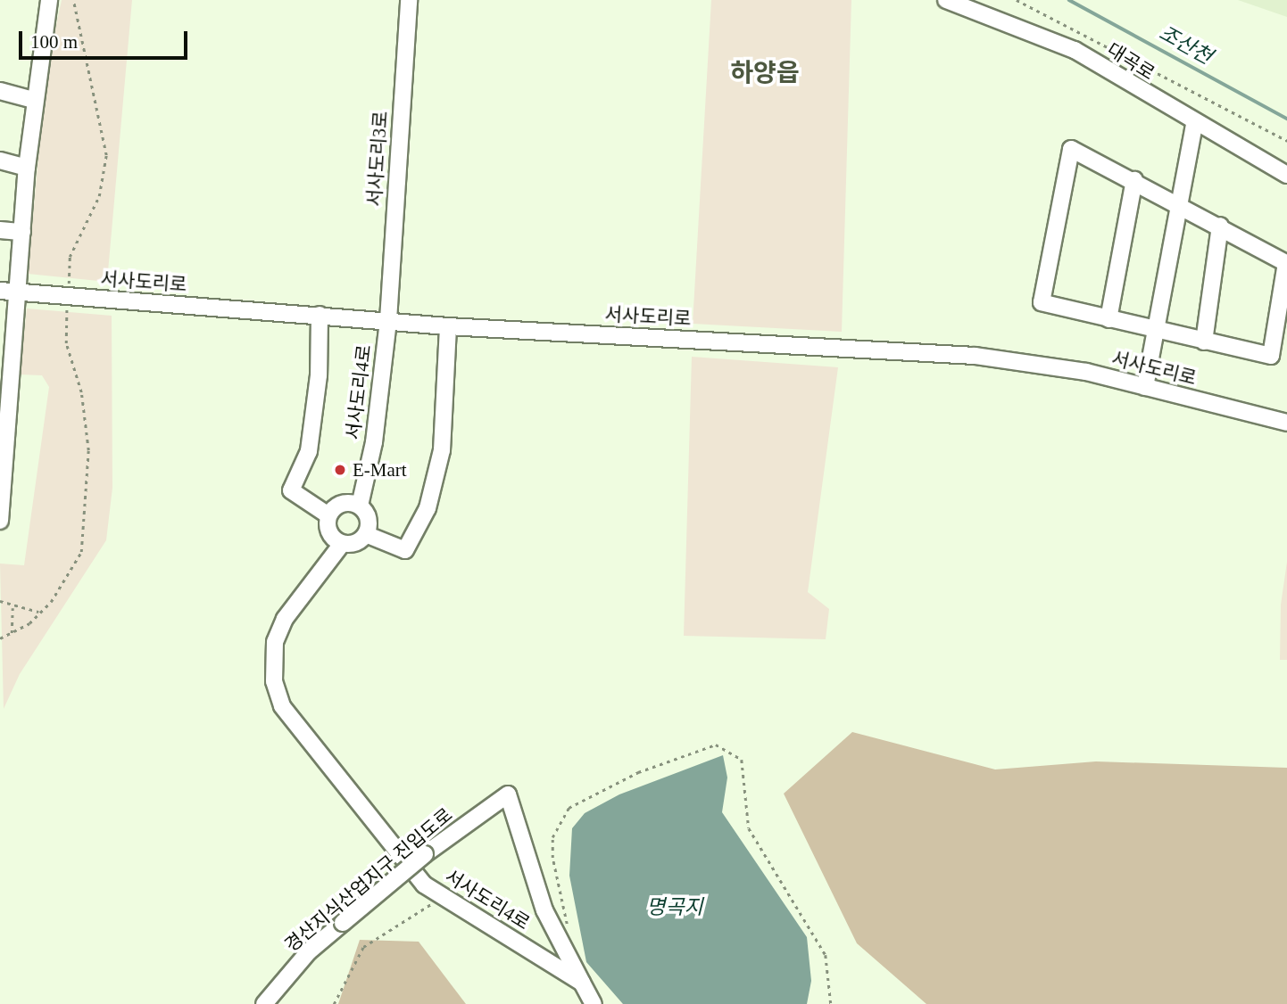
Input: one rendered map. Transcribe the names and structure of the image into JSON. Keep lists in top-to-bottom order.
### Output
{
  "streets": {
    "street": [
      "대곡로",
      "서사도리3로",
      "서사도리로",
      "서사도리4로",
      "경산지식산업지구 진입도로"
    ]
  },
  "crossings": [
    ["서사도리3로", "서사도리로"],
    ["서사도리3로", "서사도리4로"],
    ["서사도리로", "서사도리4로"],
    ["서사도리4로", "경산지식산업지구 진입도로"]
  ],
  "districts": ["하양읍"],
  "water": ["조산천", "명곡지"],
  "places": ["E-Mart"],
  "scale_bar": "100 m"
}
